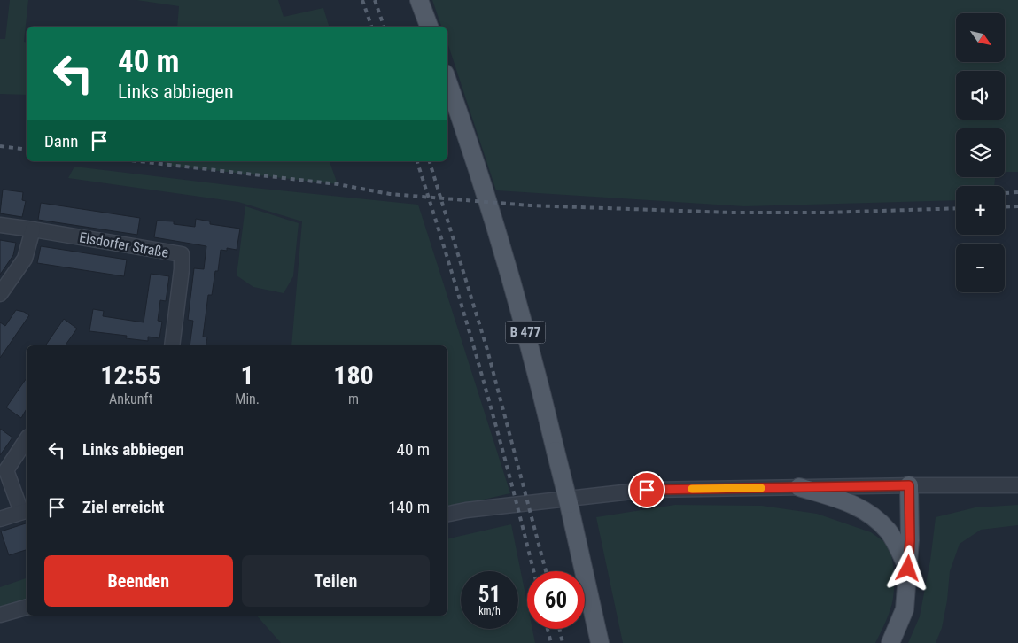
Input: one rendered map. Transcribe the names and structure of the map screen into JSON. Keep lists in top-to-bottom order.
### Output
{
  "streets": {
    "main road": ["B 477"],
    "street": ["Elsdorfer Straße"]
  },
  "north": "bottom right",
  "page": {
    "map_buttons": ["+", "−"],
    "turn": ["40 m", "Links abbiegen"],
    "then": "Dann",
    "eta": [
      "12:55",
      "Ankunft",
      "1",
      "Min.",
      "180",
      "m"
    ],
    "list": [
      {
        "name": "Links abbiegen",
        "value": "40 m"
      },
      {
        "name": "Ziel erreicht",
        "value": "140 m"
      }
    ],
    "buttons": ["Beenden", "Teilen"],
    "speed": "51 km/h",
    "limit": "60"
  }
}
